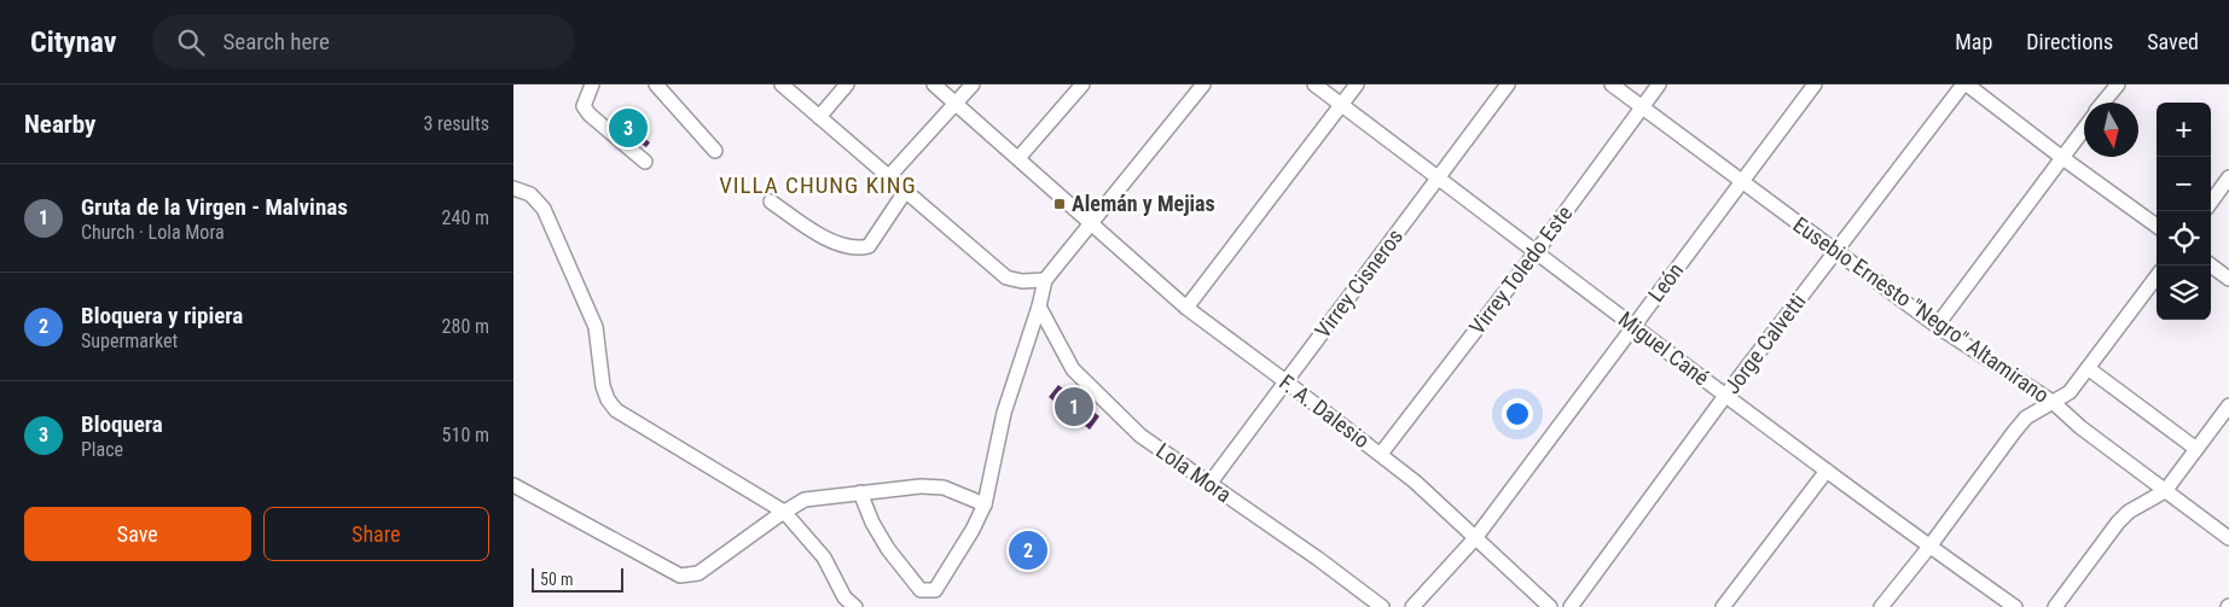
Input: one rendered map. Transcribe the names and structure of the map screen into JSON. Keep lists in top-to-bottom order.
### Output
{
  "streets": {
    "street": [
      "Virrey Toledo Este",
      "León",
      "Virrey Cisneros",
      "Eusebio Ernesto \"Negro\" Altamirano",
      "Jorge Calvetti",
      "Miguel Cané",
      "F. A. Dalesio",
      "Lola Mora"
    ]
  },
  "crossings": [
    ["Virrey Toledo Este", "Eusebio Ernesto \"Negro\" Altamirano"],
    ["Virrey Toledo Este", "Miguel Cané"],
    ["Virrey Toledo Este", "F. A. Dalesio"],
    ["León", "Eusebio Ernesto \"Negro\" Altamirano"],
    ["León", "Miguel Cané"],
    ["León", "F. A. Dalesio"],
    ["Virrey Cisneros", "Miguel Cané"],
    ["Virrey Cisneros", "F. A. Dalesio"],
    ["Virrey Cisneros", "Lola Mora"],
    ["Eusebio Ernesto \"Negro\" Altamirano", "Jorge Calvetti"],
    ["Jorge Calvetti", "Miguel Cané"]
  ],
  "districts": ["VILLA CHUNG KING"],
  "places": {
    "transit": ["Alemán y Mejias"]
  },
  "scale_bar": "50 m",
  "north": "bottom",
  "page": {
    "header": "Citynav",
    "search": "Search here",
    "nav": ["Map", "Directions", "Saved"],
    "heading": ["Nearby", "3 results"],
    "map_buttons": ["+", "−"],
    "pins": ["3", "1", "2"],
    "list": [
      {
        "mark": "1",
        "name": "Gruta de la Virgen - Malvinas",
        "note": "Church · Lola Mora",
        "value": "240 m"
      },
      {
        "mark": "2",
        "name": "Bloquera y ripiera",
        "note": "Supermarket",
        "value": "280 m"
      },
      {
        "mark": "3",
        "name": "Bloquera",
        "note": "Place",
        "value": "510 m"
      }
    ],
    "buttons": ["Save", "Share"],
    "scale": "50 m"
  }
}
